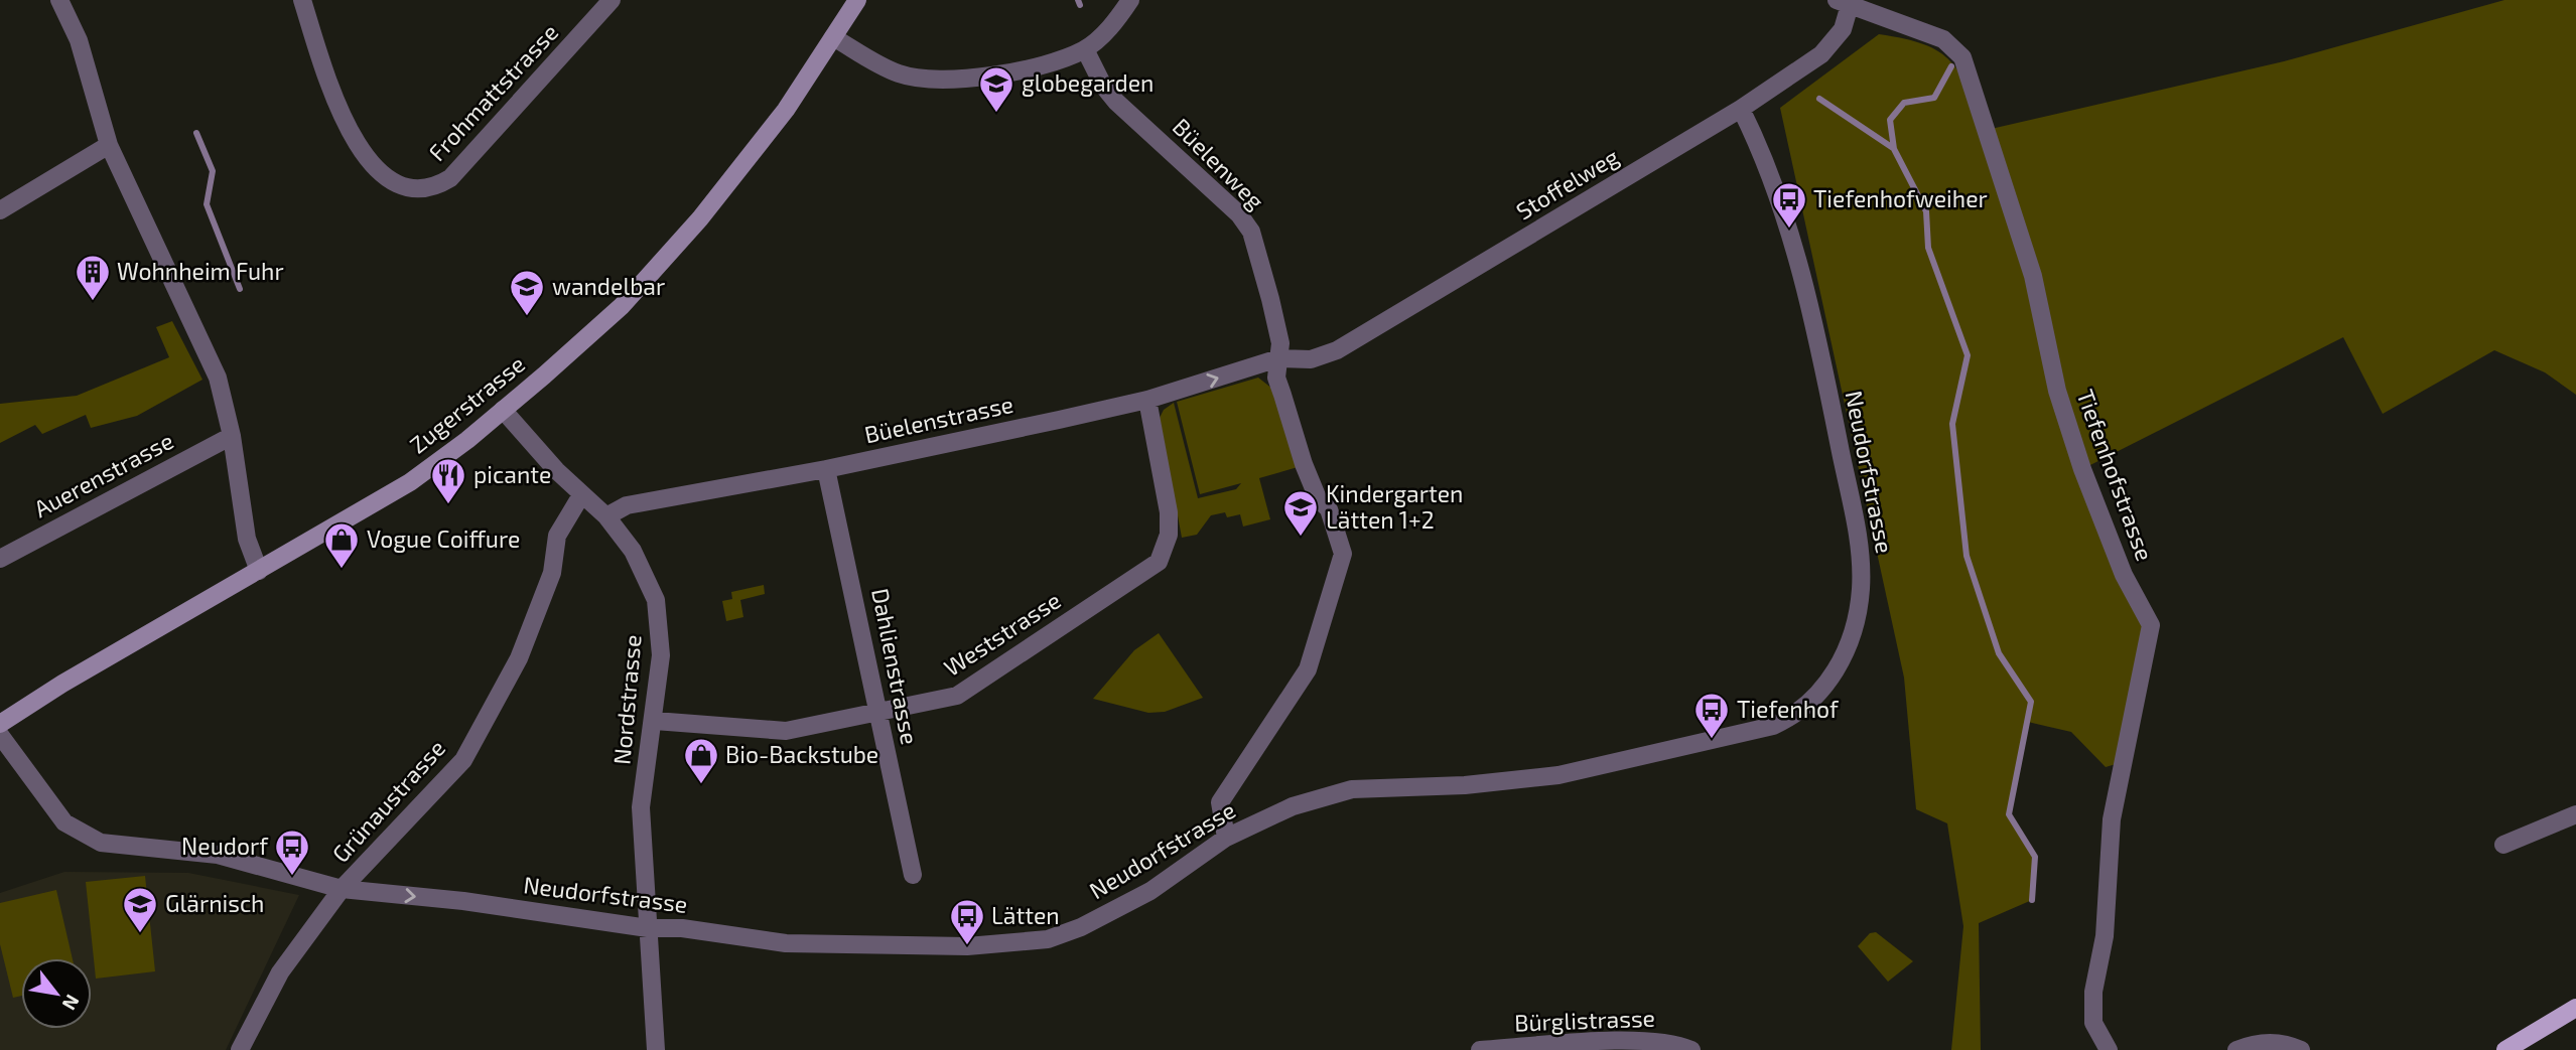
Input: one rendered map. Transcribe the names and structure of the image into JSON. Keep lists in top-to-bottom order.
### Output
{
  "streets": {
    "main road": ["Zugerstrasse"],
    "street": [
      "Frohmattstrasse",
      "Büelenweg",
      "Stoffelweg",
      "Büelenstrasse",
      "Neudorfstrasse",
      "Auerenstrasse",
      "Tiefenhofstrasse",
      "Weststrasse",
      "Dahlienstrasse",
      "Nordstrasse",
      "Grünaustrasse",
      "Bürglistrasse"
    ]
  },
  "crossings": [
    ["Büelenweg", "Stoffelweg"],
    ["Büelenweg", "Büelenstrasse"],
    ["Büelenweg", "Neudorfstrasse"],
    ["Stoffelweg", "Büelenstrasse"],
    ["Stoffelweg", "Neudorfstrasse"],
    ["Stoffelweg", "Tiefenhofstrasse"],
    ["Zugerstrasse", "Nordstrasse"],
    ["Büelenstrasse", "Weststrasse"],
    ["Büelenstrasse", "Dahlienstrasse"],
    ["Büelenstrasse", "Nordstrasse"],
    ["Neudorfstrasse", "Nordstrasse"],
    ["Neudorfstrasse", "Grünaustrasse"],
    ["Weststrasse", "Dahlienstrasse"],
    ["Weststrasse", "Nordstrasse"],
    ["Nordstrasse", "Grünaustrasse"]
  ],
  "places": {
    "school or university": [
      "globegarden",
      "wandelbar",
      "Kindergarten Lätten 1+2",
      "Glärnisch"
    ],
    "bus stop": [
      "Tiefenhofweiher",
      "Tiefenhof",
      "Neudorf",
      "Lätten"
    ],
    "building": ["Wohnheim Fuhr"],
    "restaurant": ["picante"],
    "shop": ["Vogue Coiffure", "Bio-Backstube"]
  },
  "north": "bottom right"
}
